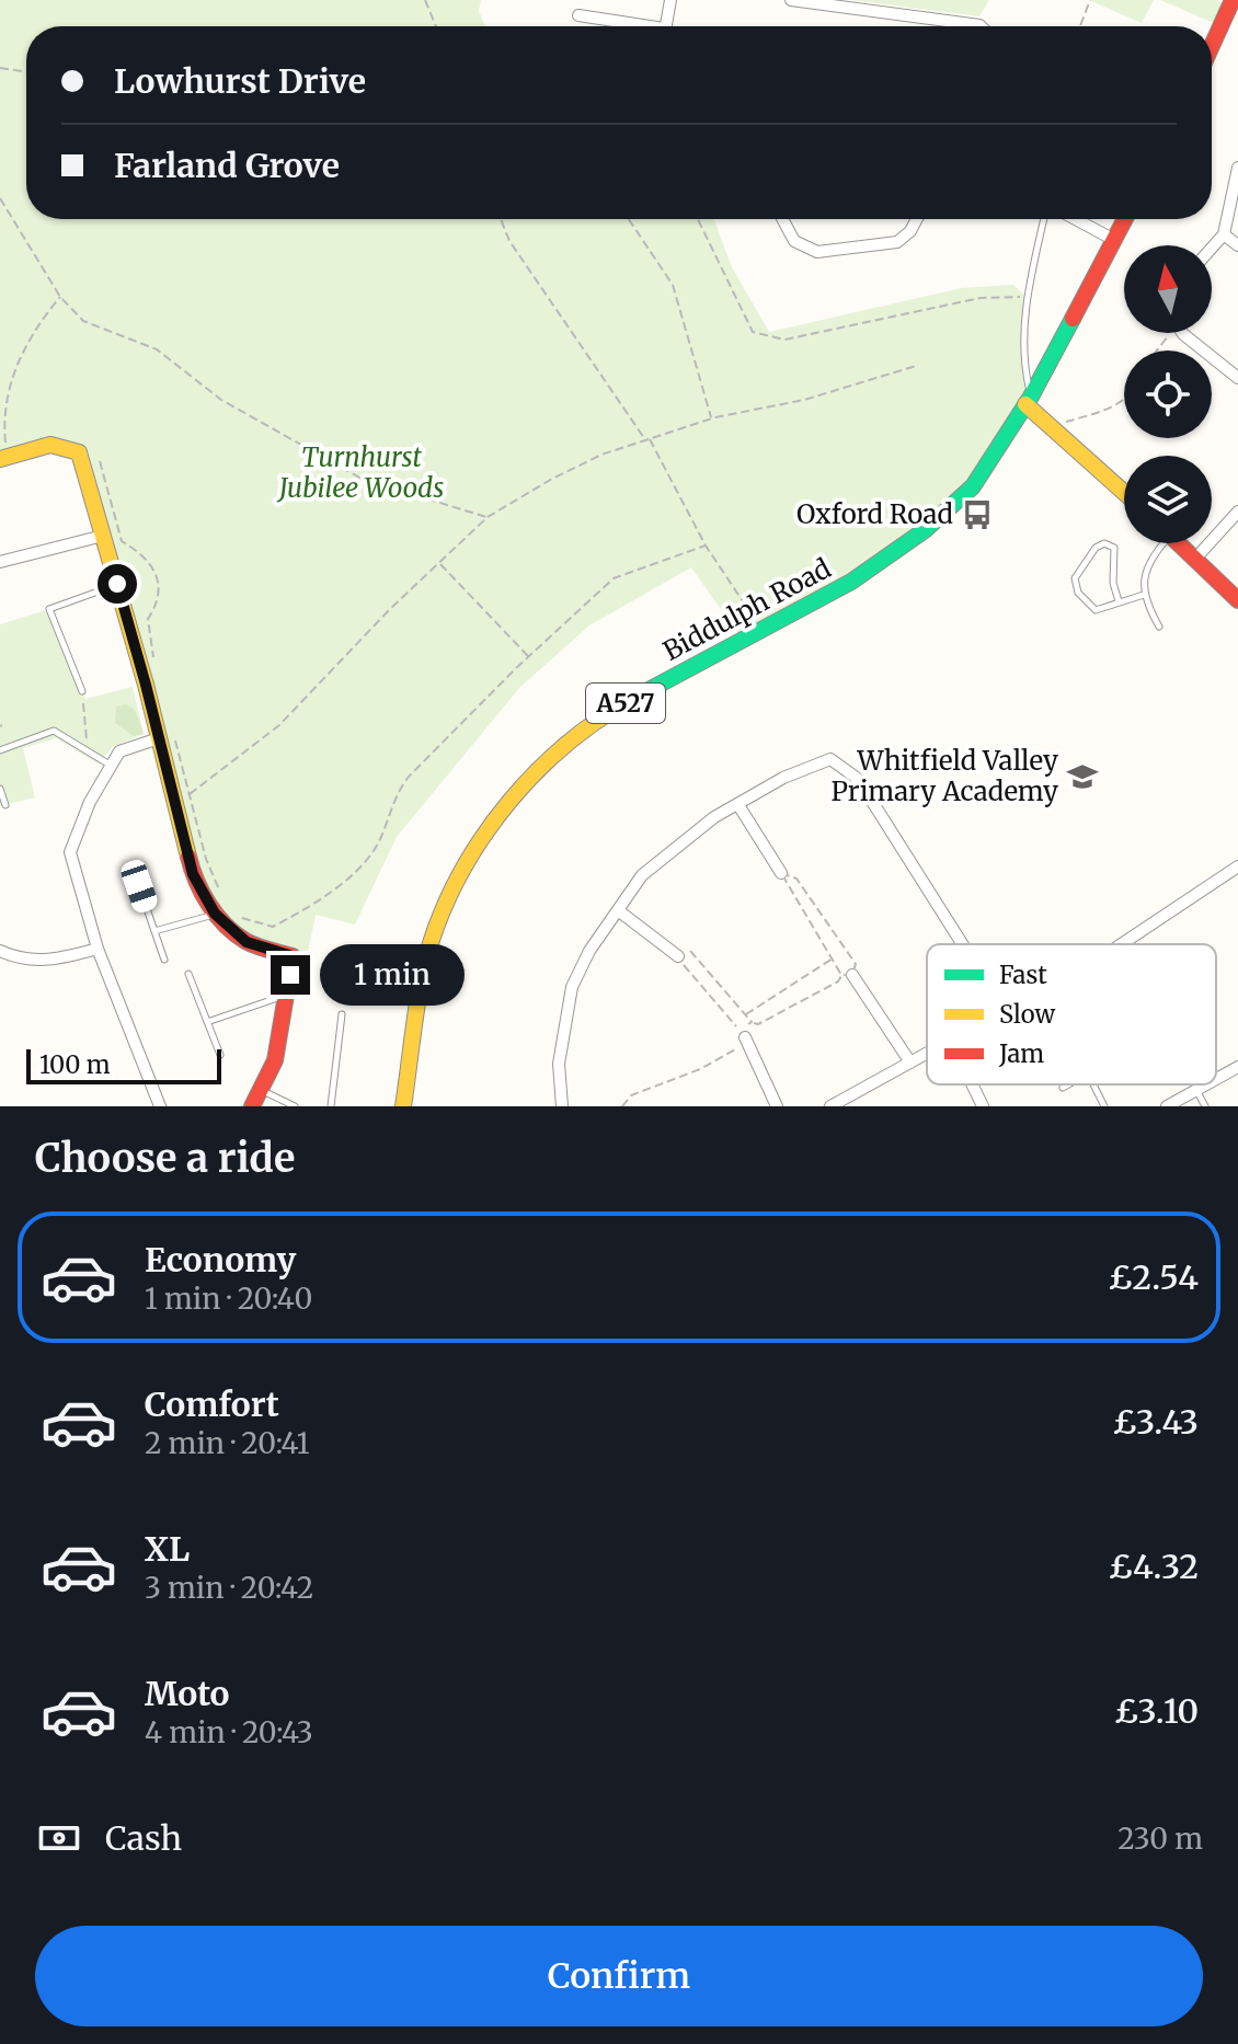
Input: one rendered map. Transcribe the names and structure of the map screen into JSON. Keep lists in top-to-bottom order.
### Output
{
  "streets": {
    "main road": ["Biddulph Road", "A527"]
  },
  "parks": ["Turnhurst Jubilee Woods"],
  "places": {
    "bus stop": ["Oxford Road"],
    "school or university": ["Whitfield Valley Primary Academy"]
  },
  "legend": ["Fast", "Slow", "Jam"],
  "scale_bar": "100 m",
  "north": "top",
  "page": {
    "banner": ["Lowhurst Drive", "Farland Grove"],
    "bubble": "1 min",
    "scale": "100 m",
    "heading": "Choose a ride",
    "list": [
      {
        "name": "Economy",
        "note": "1 min · 20:40",
        "value": "£2.54"
      },
      {
        "name": "Comfort",
        "note": "2 min · 20:41",
        "value": "£3.43"
      },
      {
        "name": "XL",
        "note": "3 min · 20:42",
        "value": "£4.32"
      },
      {
        "name": "Moto",
        "note": "4 min · 20:43",
        "value": "£3.10"
      }
    ],
    "pay": ["Cash", "230 m"],
    "buttons": "Confirm"
  }
}
